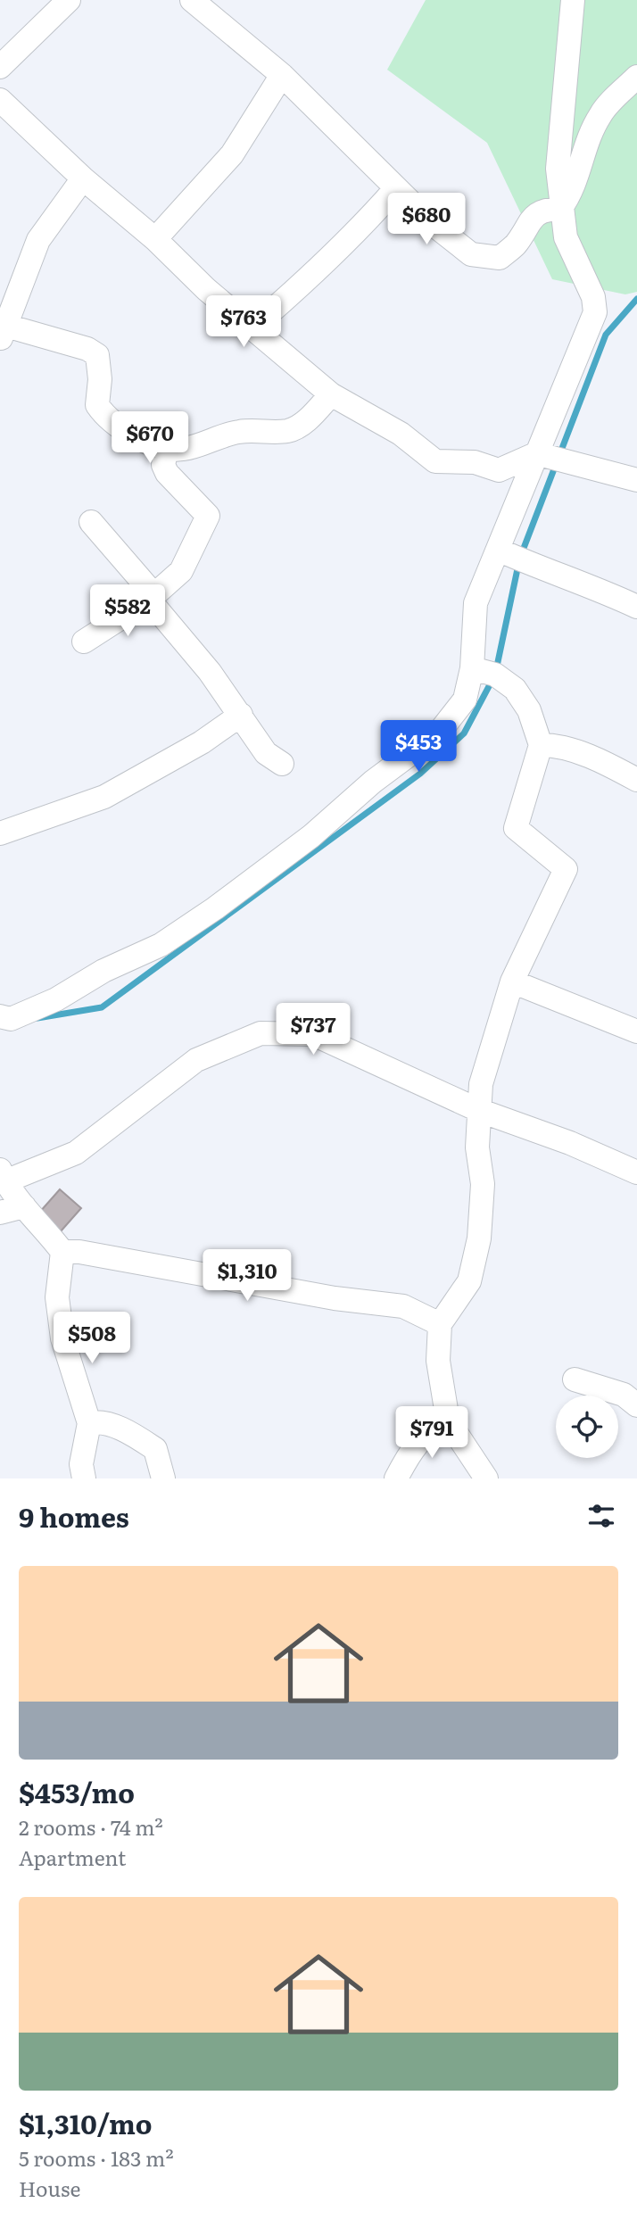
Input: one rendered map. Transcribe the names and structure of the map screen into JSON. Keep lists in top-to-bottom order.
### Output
{
  "page": {
    "price": [
      "$680",
      "$763",
      "$670",
      "$582",
      "$453",
      "$737",
      "$1,310",
      "$508",
      "$791"
    ],
    "heading": "9 homes",
    "list": [
      {
        "name": "$453/mo",
        "note": "2 rooms · 74 m² · Apartment"
      },
      {
        "name": "$1,310/mo",
        "note": "5 rooms · 183 m² · House"
      }
    ]
  }
}
